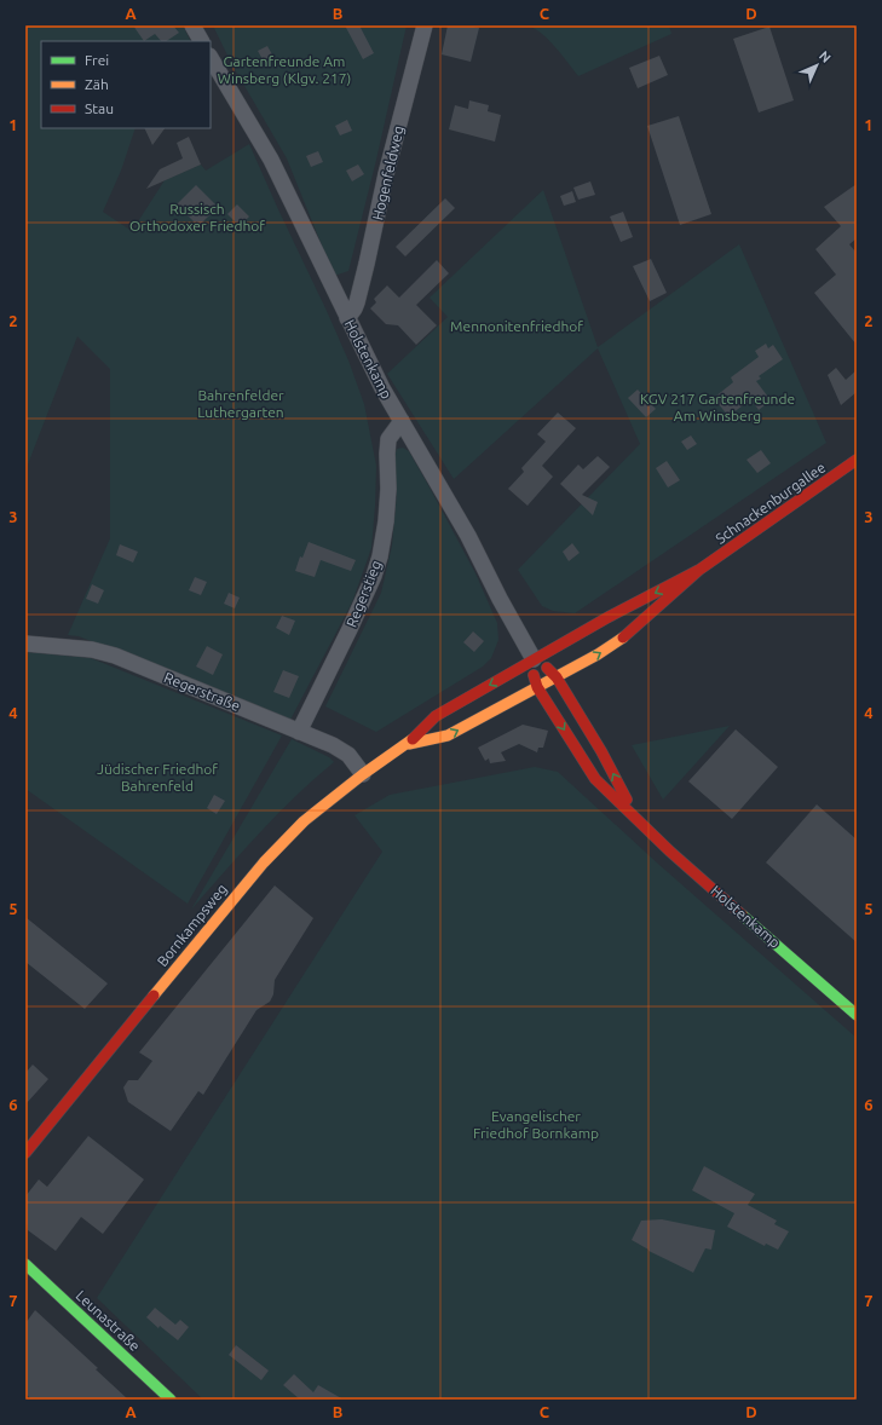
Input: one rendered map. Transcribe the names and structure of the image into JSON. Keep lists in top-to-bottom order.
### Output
{
  "streets": {
    "main road": [
      "Holstenkamp",
      "Schnackenburgallee",
      "Bornkampsweg",
      "Leunastraße"
    ],
    "street": ["Hogenfeldweg", "Regerstieg", "Regerstraße"]
  },
  "crossings": [
    ["Hogenfeldweg", "Holstenkamp"],
    ["Holstenkamp", "Schnackenburgallee"],
    ["Holstenkamp", "Regerstieg"],
    ["Holstenkamp", "Bornkampsweg"],
    ["Schnackenburgallee", "Bornkampsweg"],
    ["Regerstieg", "Regerstraße"],
    ["Regerstraße", "Bornkampsweg"]
  ],
  "parks": [
    "Gartenfreunde Am Winsberg (Klgv. 217)",
    "Russisch Orthodoxer Friedhof",
    "Mennonitenfriedhof",
    "Bahrenfelder Luthergarten",
    "KGV 217 Gartenfreunde Am Winsberg",
    "Jüdischer Friedhof Bahrenfeld",
    "Evangelischer Friedhof Bornkamp"
  ],
  "legend": ["Frei", "Zäh", "Stau"],
  "north": "top right",
  "grid": {
    "columns": [
      "A",
      "B",
      "C",
      "D"
    ],
    "rows": [
      "1",
      "2",
      "3",
      "4",
      "5",
      "6",
      "7"
    ]
  }
}
